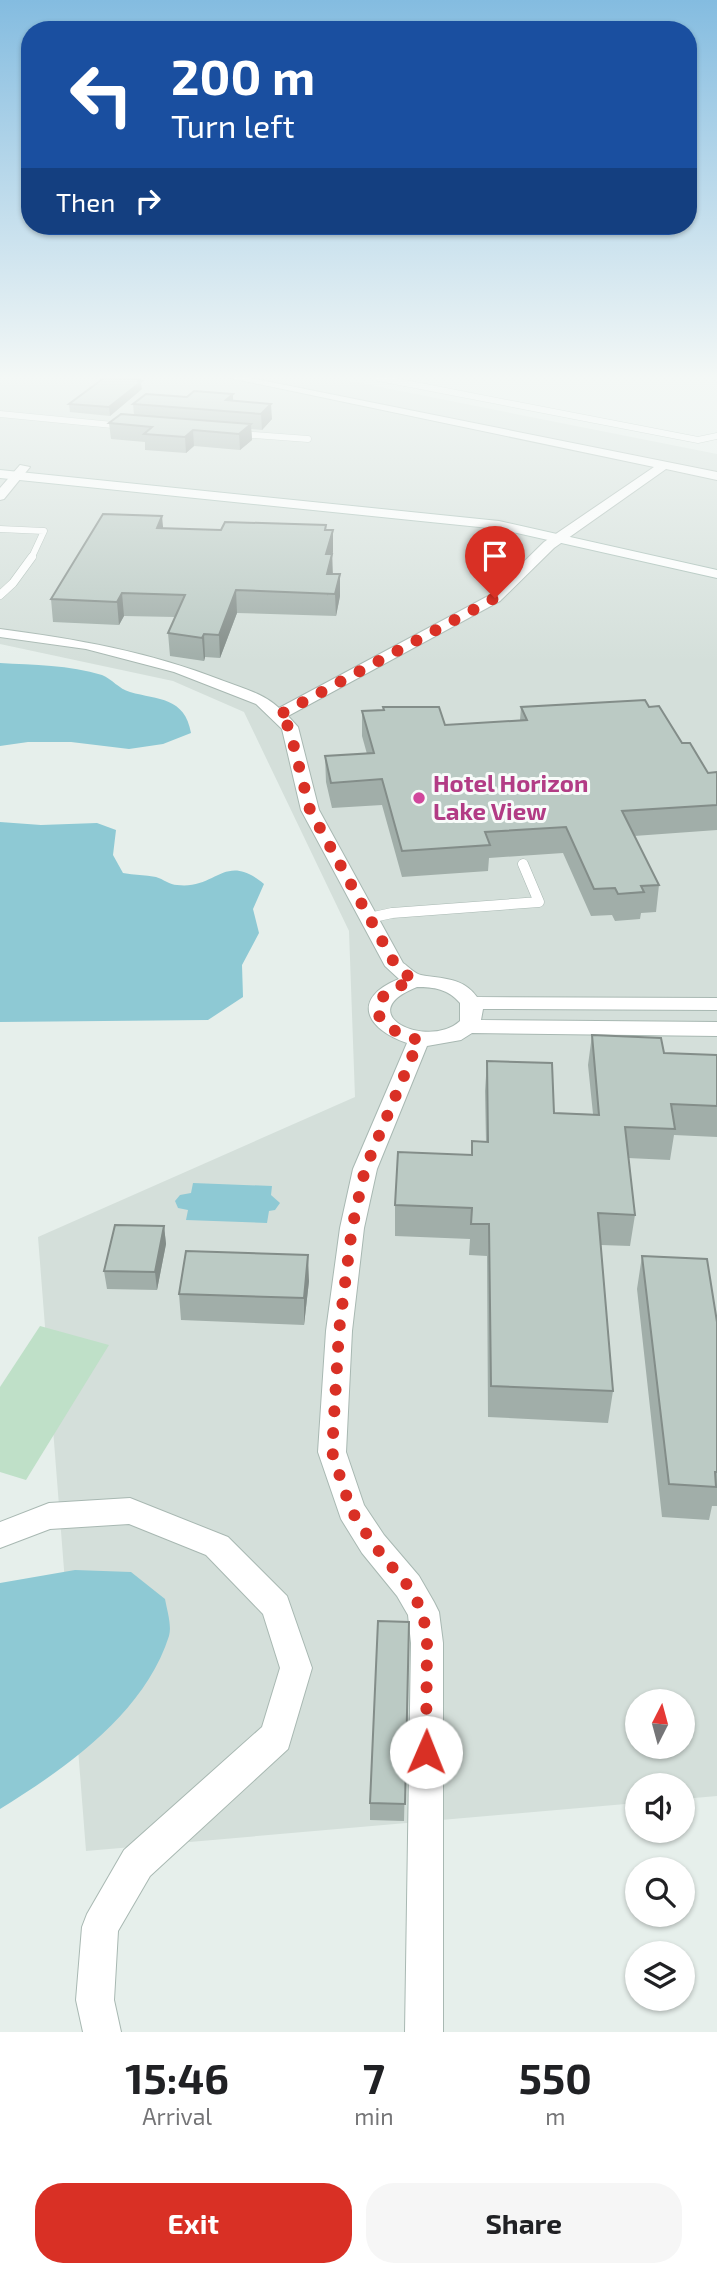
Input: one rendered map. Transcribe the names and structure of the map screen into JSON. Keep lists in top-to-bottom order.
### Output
{
  "places": ["Hotel Horizon Lake View"],
  "north": "top",
  "page": {
    "turn": ["200 m", "Turn left"],
    "then": "Then",
    "eta": [
      "15:46",
      "Arrival",
      "7",
      "min",
      "550",
      "m"
    ],
    "buttons": ["Exit", "Share"]
  }
}
